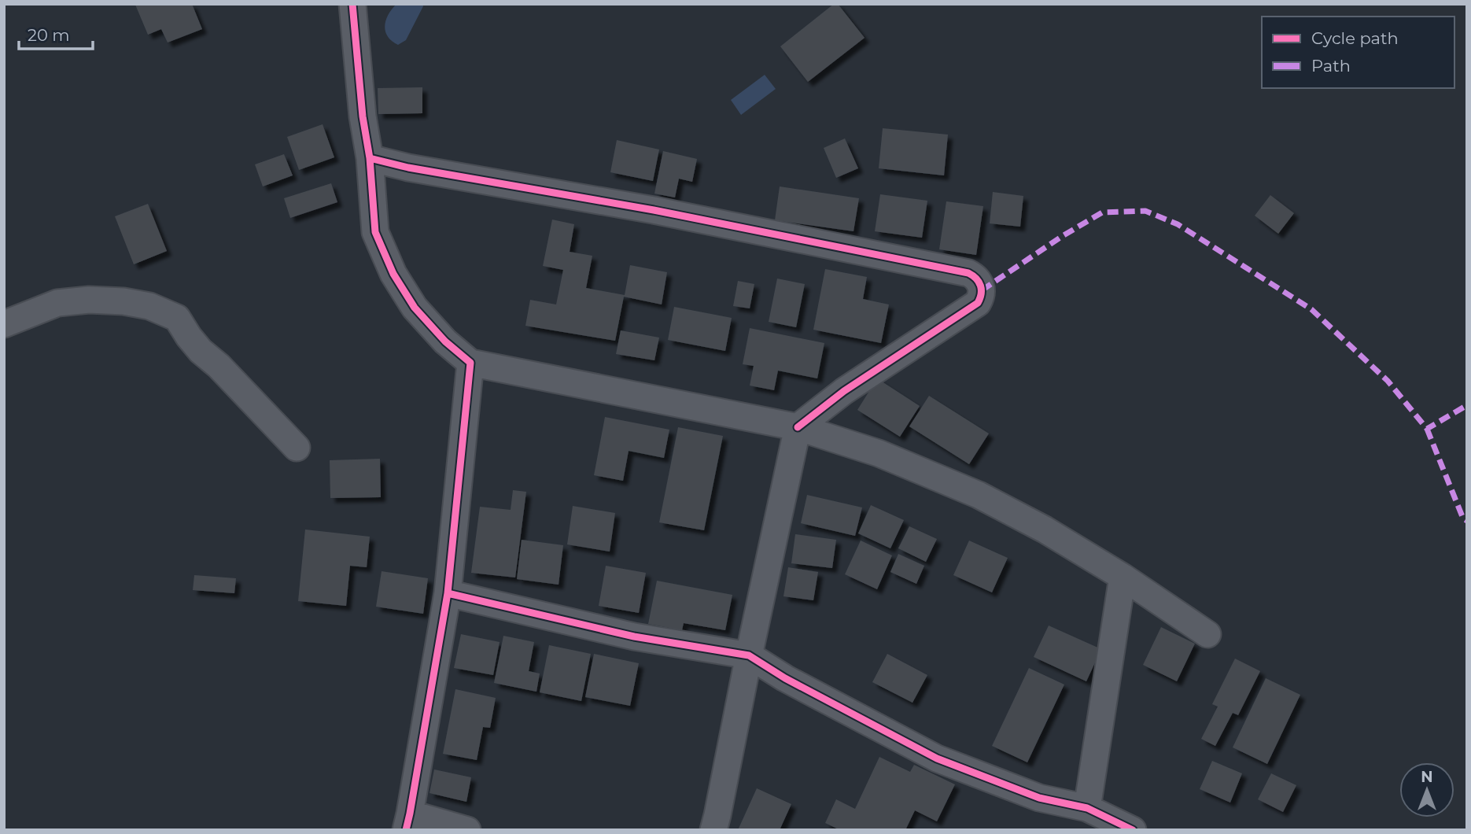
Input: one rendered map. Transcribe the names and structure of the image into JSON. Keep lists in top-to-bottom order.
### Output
{
  "legend": ["Cycle path", "Path"],
  "scale_bar": "20 m",
  "north": "top"
}
